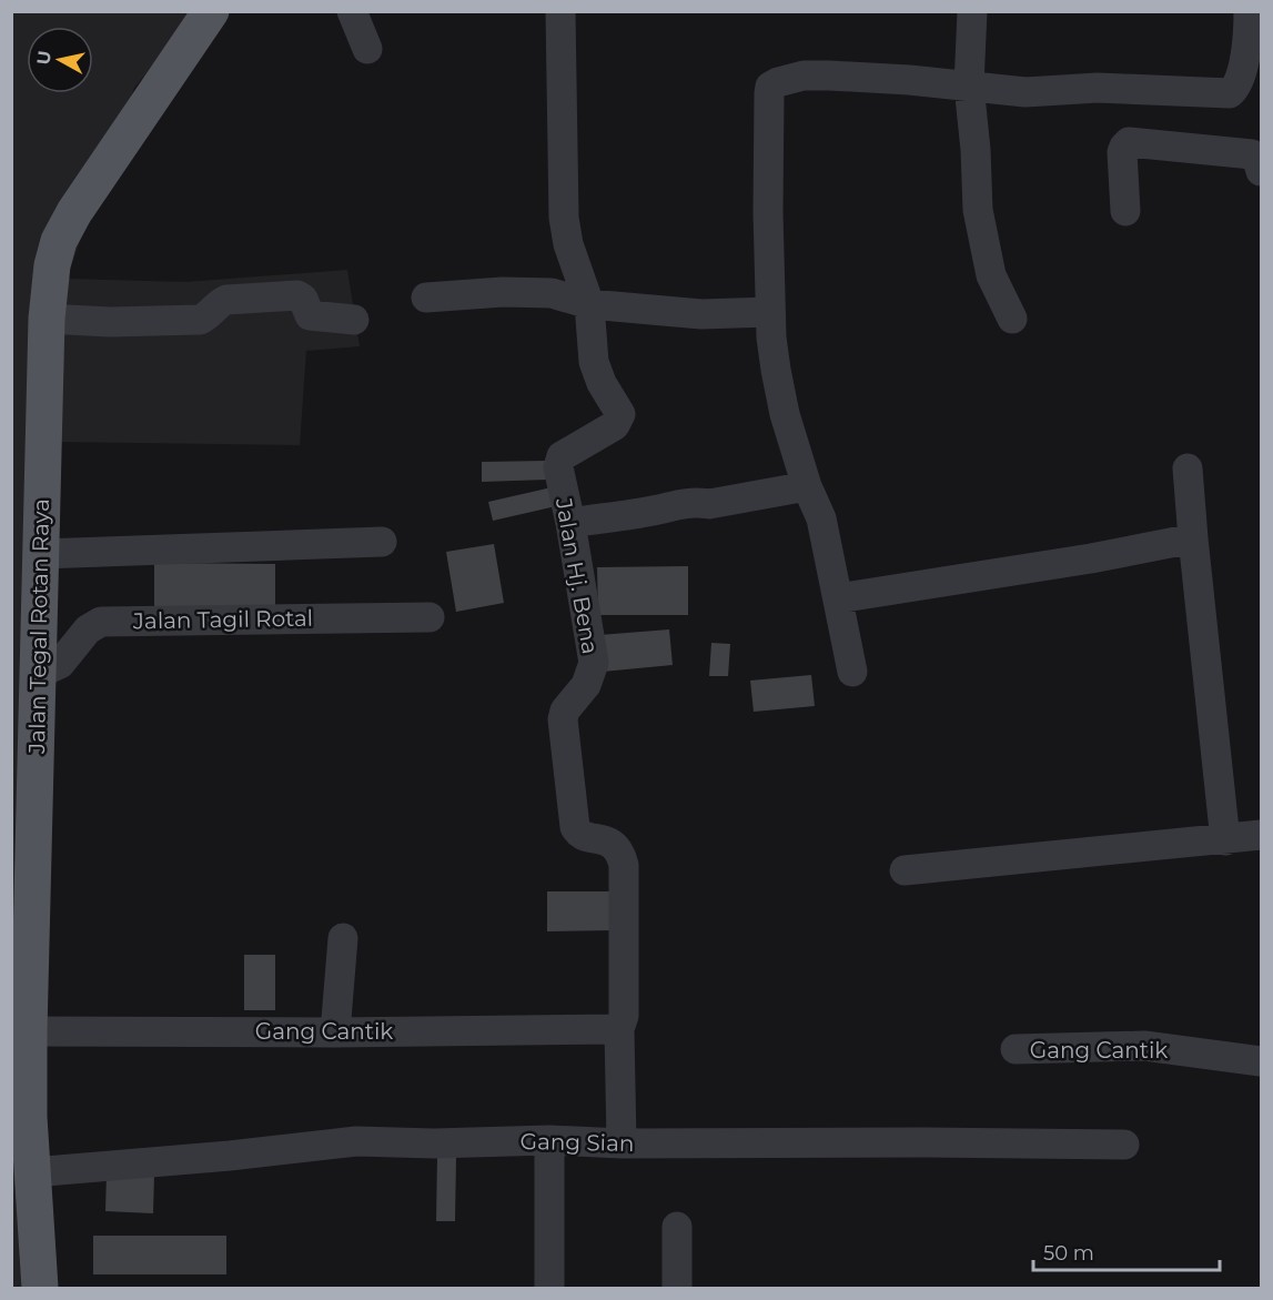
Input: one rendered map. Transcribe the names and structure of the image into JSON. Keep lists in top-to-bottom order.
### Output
{
  "streets": {
    "main road": ["Jalan Tegal Rotan Raya"],
    "street": [
      "Jalan Hj. Bena",
      "Jalan Tagil Rotal",
      "Gang Cantik",
      "Gang Sian"
    ]
  },
  "crossings": [
    ["Jalan Hj. Bena", "Gang Cantik"],
    ["Jalan Hj. Bena", "Gang Sian"],
    ["Jalan Tagil Rotal", "Jalan Tegal Rotan Raya"],
    ["Jalan Tegal Rotan Raya", "Gang Cantik"],
    ["Jalan Tegal Rotan Raya", "Gang Sian"]
  ],
  "scale_bar": "50 m",
  "north": "left"
}
